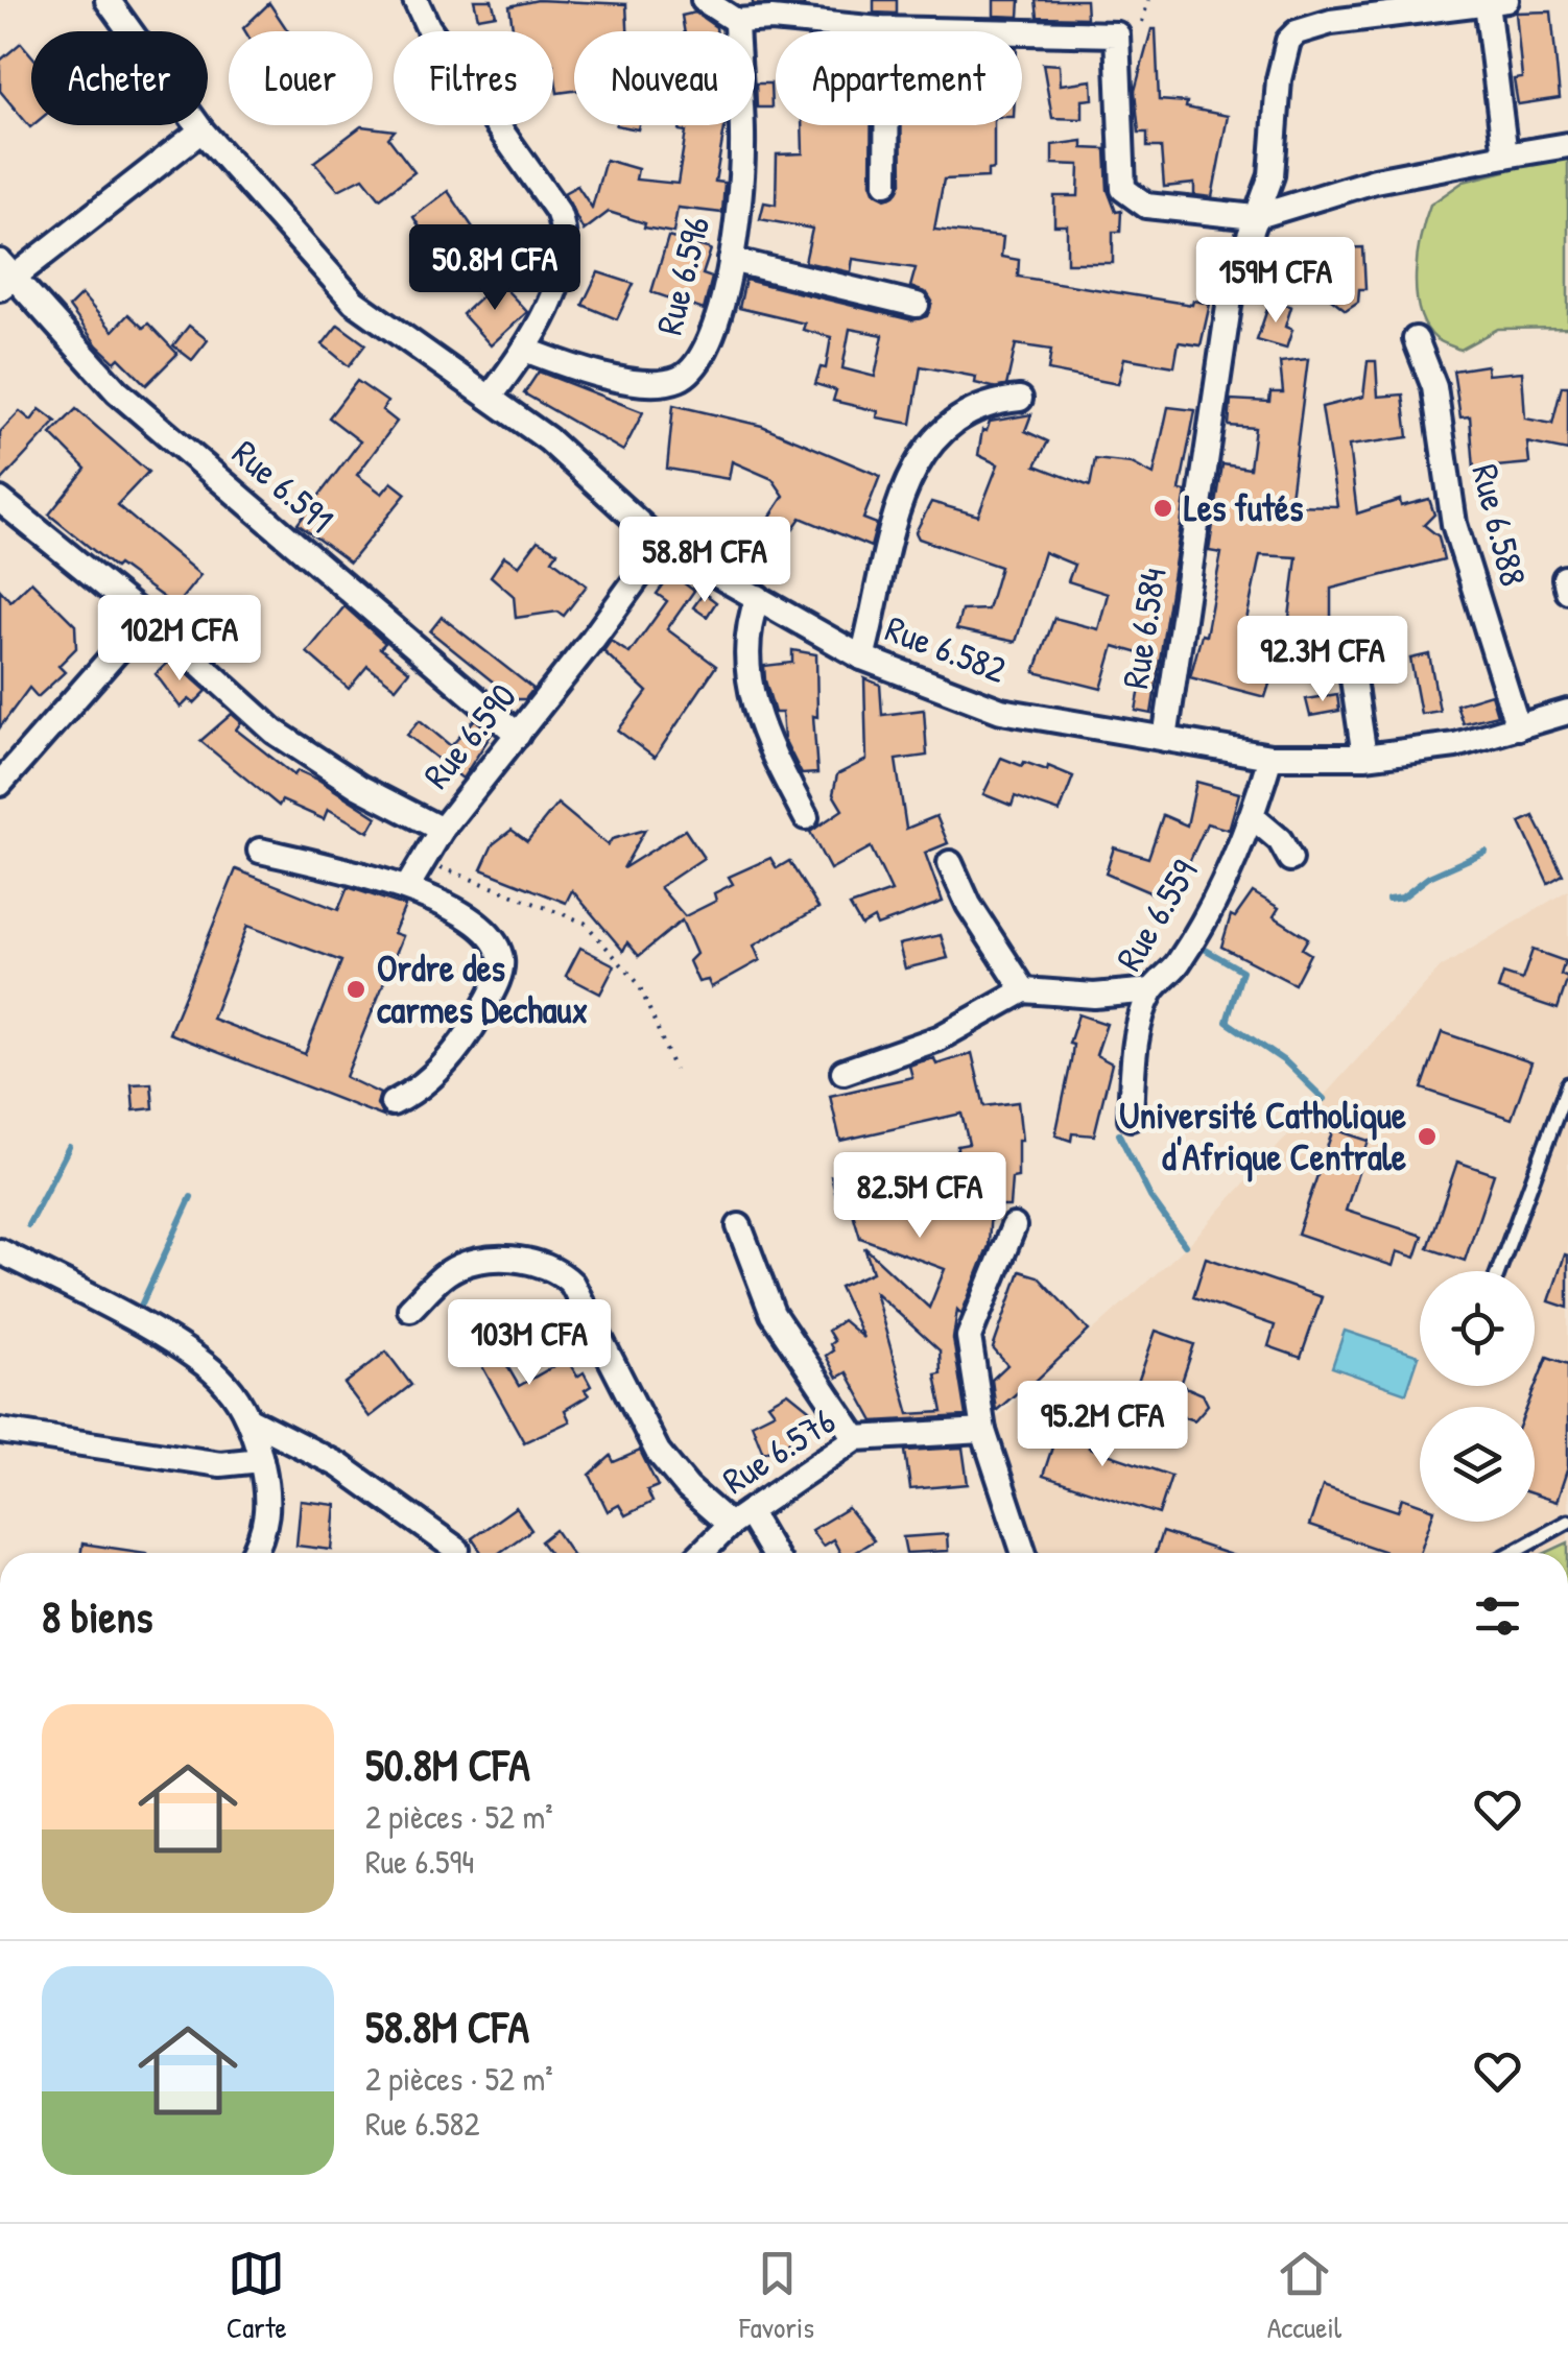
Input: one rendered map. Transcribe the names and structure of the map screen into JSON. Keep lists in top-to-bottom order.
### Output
{
  "streets": {
    "street": [
      "Rue 6.596",
      "Rue 6.591",
      "Rue 6.588",
      "Rue 6.584",
      "Rue 6.582",
      "Rue 6.590",
      "Rue 6.559",
      "Rue 6.576"
    ]
  },
  "crossings": [
    ["Rue 6.591", "Rue 6.590"],
    ["Rue 6.588", "Rue 6.582"],
    ["Rue 6.584", "Rue 6.582"],
    ["Rue 6.582", "Rue 6.590"],
    ["Rue 6.582", "Rue 6.559"]
  ],
  "places": ["Les futés", "Ordre des carmes Dechaux", "Université Catholique d'Afrique Centrale"],
  "page": {
    "chip": [
      "Acheter",
      "Louer",
      "Filtres",
      "Nouveau",
      "Appartement"
    ],
    "price": [
      "50.8M CFA",
      "159M CFA",
      "58.8M CFA",
      "102M CFA",
      "92.3M CFA",
      "82.5M CFA",
      "103M CFA",
      "95.2M CFA"
    ],
    "heading": "8 biens",
    "list": [
      {
        "name": "50.8M CFA",
        "note": "2 pièces · 52 m² · Rue 6.594"
      },
      {
        "name": "58.8M CFA",
        "note": "2 pièces · 52 m² · Rue 6.582"
      }
    ],
    "tabs": ["Carte", "Favoris", "Accueil"]
  }
}
